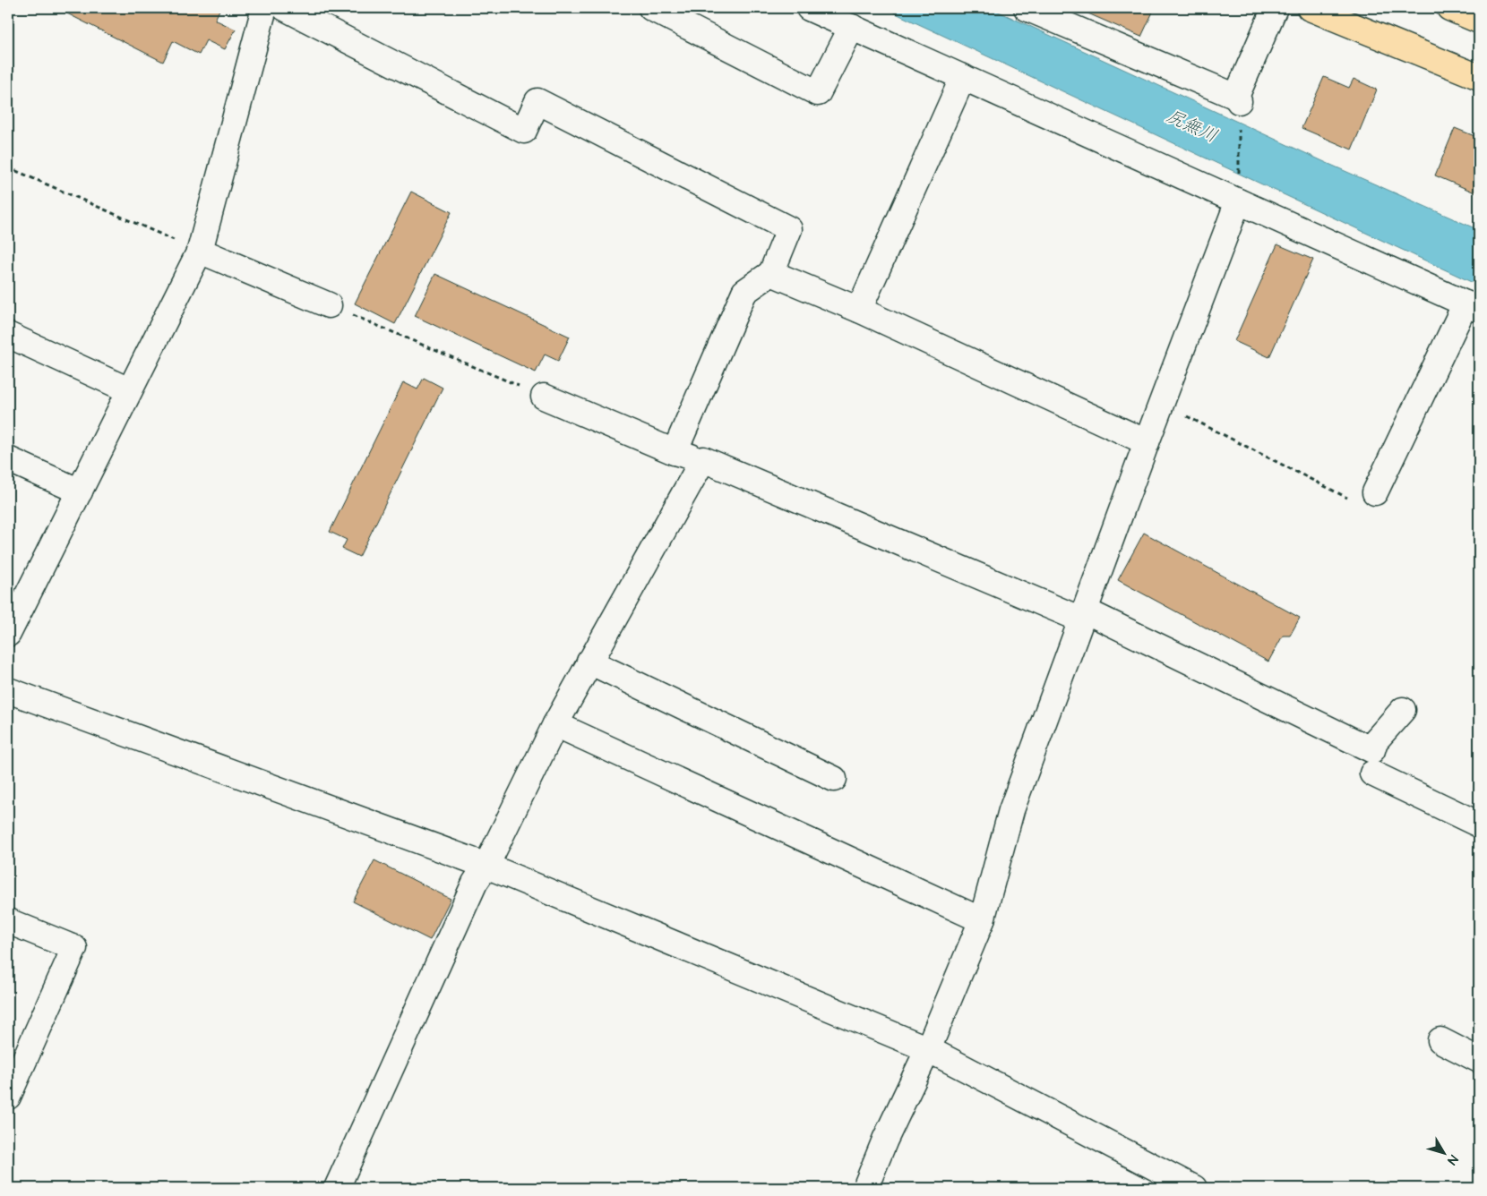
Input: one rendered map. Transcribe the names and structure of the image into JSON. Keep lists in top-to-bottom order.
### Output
{
  "water": ["尻無川"],
  "north": "bottom right"
}
